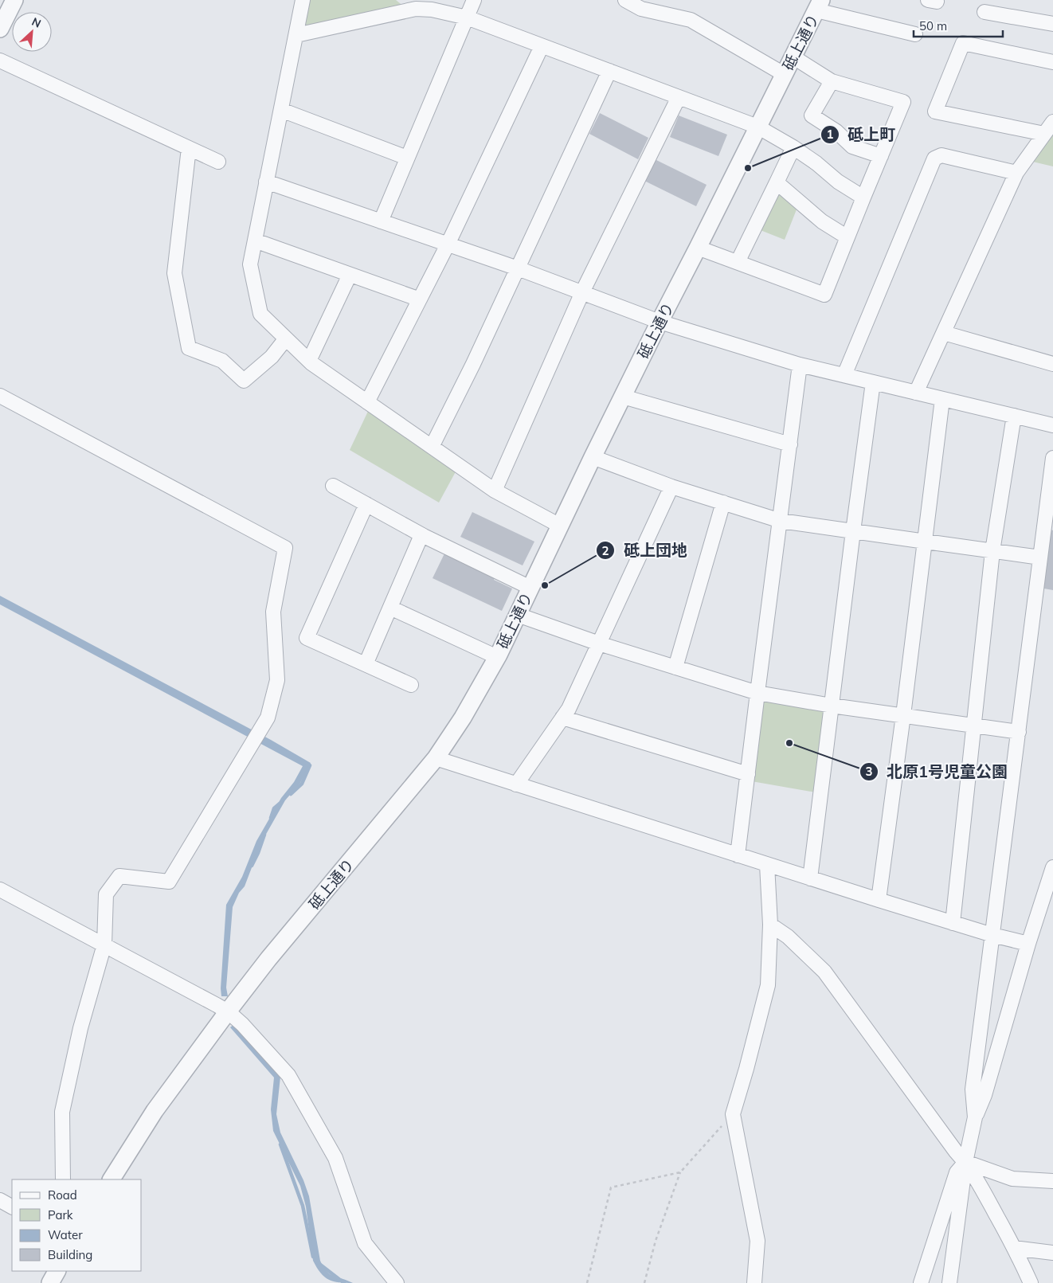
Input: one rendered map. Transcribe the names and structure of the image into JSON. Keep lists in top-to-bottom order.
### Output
{
  "streets": {
    "street": ["砥上通り"]
  },
  "places": ["砥上町", "砥上団地", "北原1号児童公園"],
  "legend": [
    "Road",
    "Park",
    "Water",
    "Building"
  ],
  "scale_bar": "50 m",
  "north": "top right"
}
